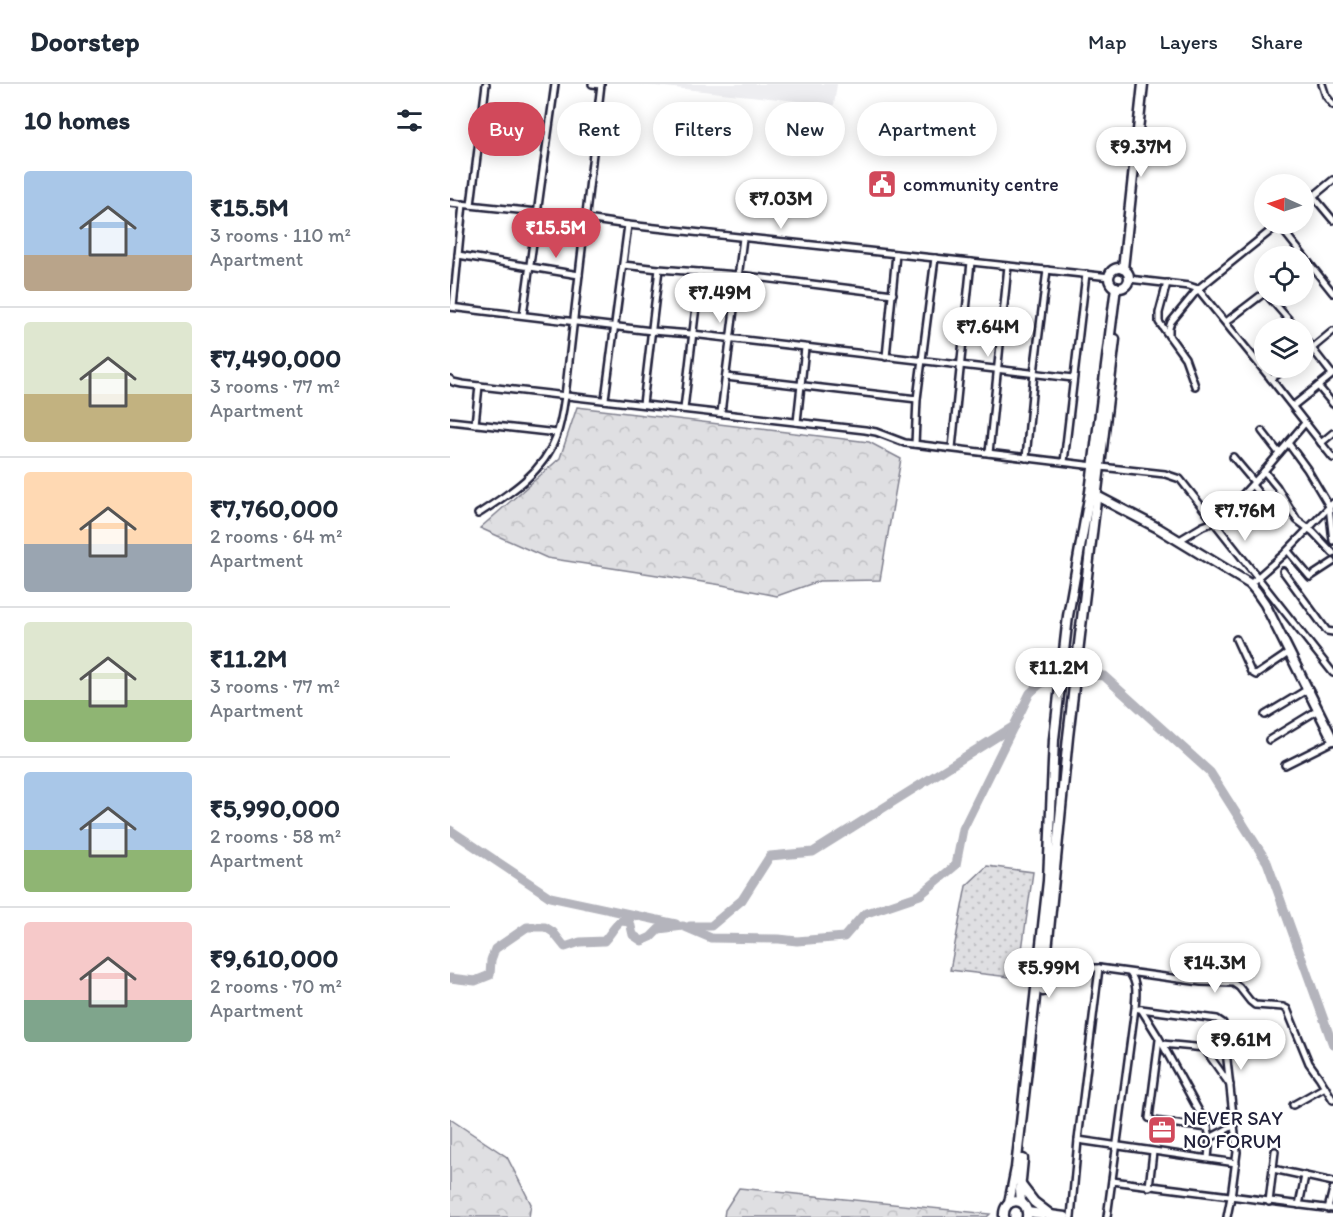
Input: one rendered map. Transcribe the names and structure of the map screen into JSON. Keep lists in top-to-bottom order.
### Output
{
  "places": {
    "public building": ["community centre"],
    "office": ["NEVER SAY NO FORUM"]
  },
  "north": "left",
  "page": {
    "header": "Doorstep",
    "nav": ["Map", "Layers", "Share"],
    "heading": "10 homes",
    "chip": [
      "Buy",
      "Rent",
      "Filters",
      "New",
      "Apartment"
    ],
    "price": [
      "₹9.37M",
      "₹7.03M",
      "₹15.5M",
      "₹7.49M",
      "₹7.64M",
      "₹7.76M",
      "₹11.2M",
      "₹14.3M",
      "₹5.99M",
      "₹9.61M"
    ],
    "list": [
      {
        "name": "₹15.5M",
        "note": "3 rooms · 110 m² · Apartment"
      },
      {
        "name": "₹7,490,000",
        "note": "3 rooms · 77 m² · Apartment"
      },
      {
        "name": "₹7,760,000",
        "note": "2 rooms · 64 m² · Apartment"
      },
      {
        "name": "₹11.2M",
        "note": "3 rooms · 77 m² · Apartment"
      },
      {
        "name": "₹5,990,000",
        "note": "2 rooms · 58 m² · Apartment"
      },
      {
        "name": "₹9,610,000",
        "note": "2 rooms · 70 m² · Apartment"
      }
    ]
  }
}
